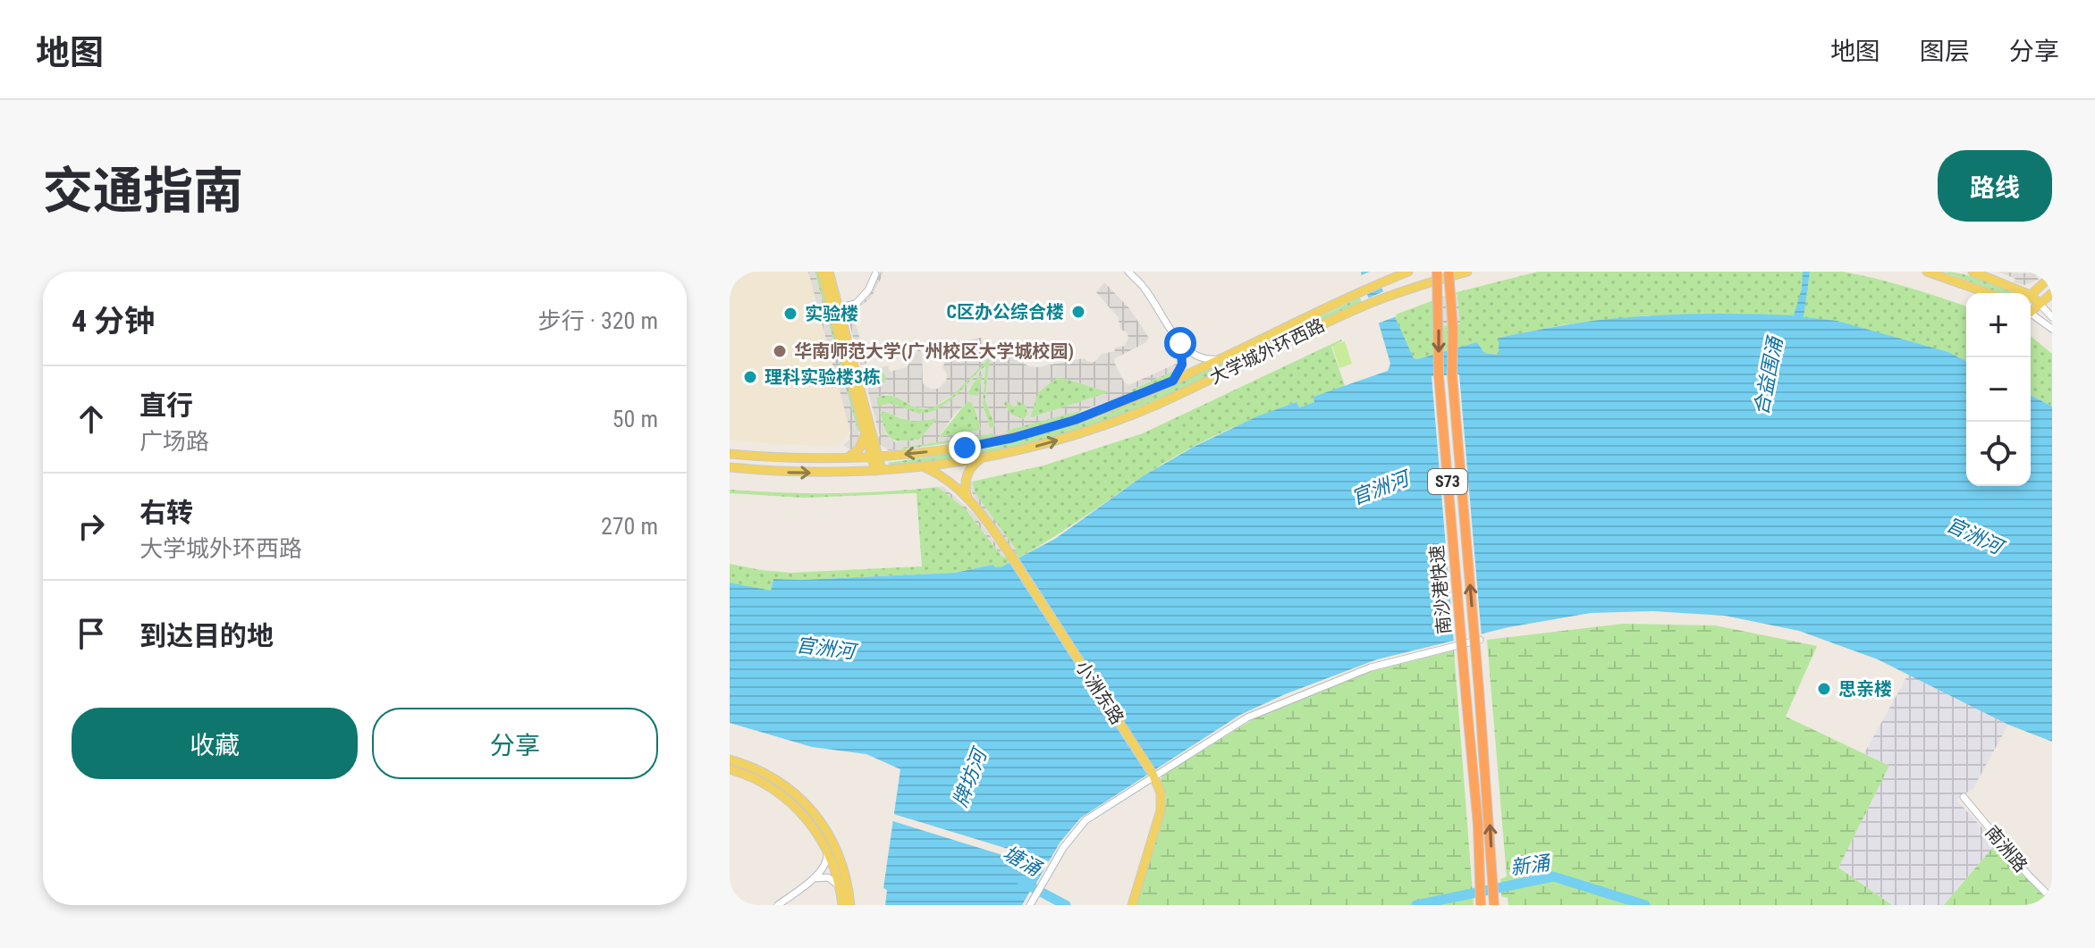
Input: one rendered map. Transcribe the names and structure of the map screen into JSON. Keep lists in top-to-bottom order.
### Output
{
  "streets": {
    "highway": ["S73", "南沙港快速"],
    "main road": ["大学城外环西路", "小洲东路"],
    "street": ["南洲路"]
  },
  "crossings": [
    ["大学城外环西路", "小洲东路"]
  ],
  "water": [
    "合益围涌",
    "官洲河",
    "牌坊河",
    "塘涌",
    "新涌"
  ],
  "places": [
    "C区办公综合楼",
    "实验楼",
    "华南师范大学(广州校区大学城校园)",
    "理科实验楼3栋",
    "思亲楼"
  ],
  "page": {
    "header": "地图",
    "nav": ["地图", "图层", "分享"],
    "title": "交通指南",
    "buttons": [
      "路线",
      ["收藏", "分享"]
    ],
    "heading": ["4 分钟", "步行 · 320 m"],
    "map_buttons": ["+", "−"],
    "list": [
      ["直行", "广场路", "50 m"],
      ["右转", "大学城外环西路", "270 m"],
      "到达目的地"
    ]
  }
}
